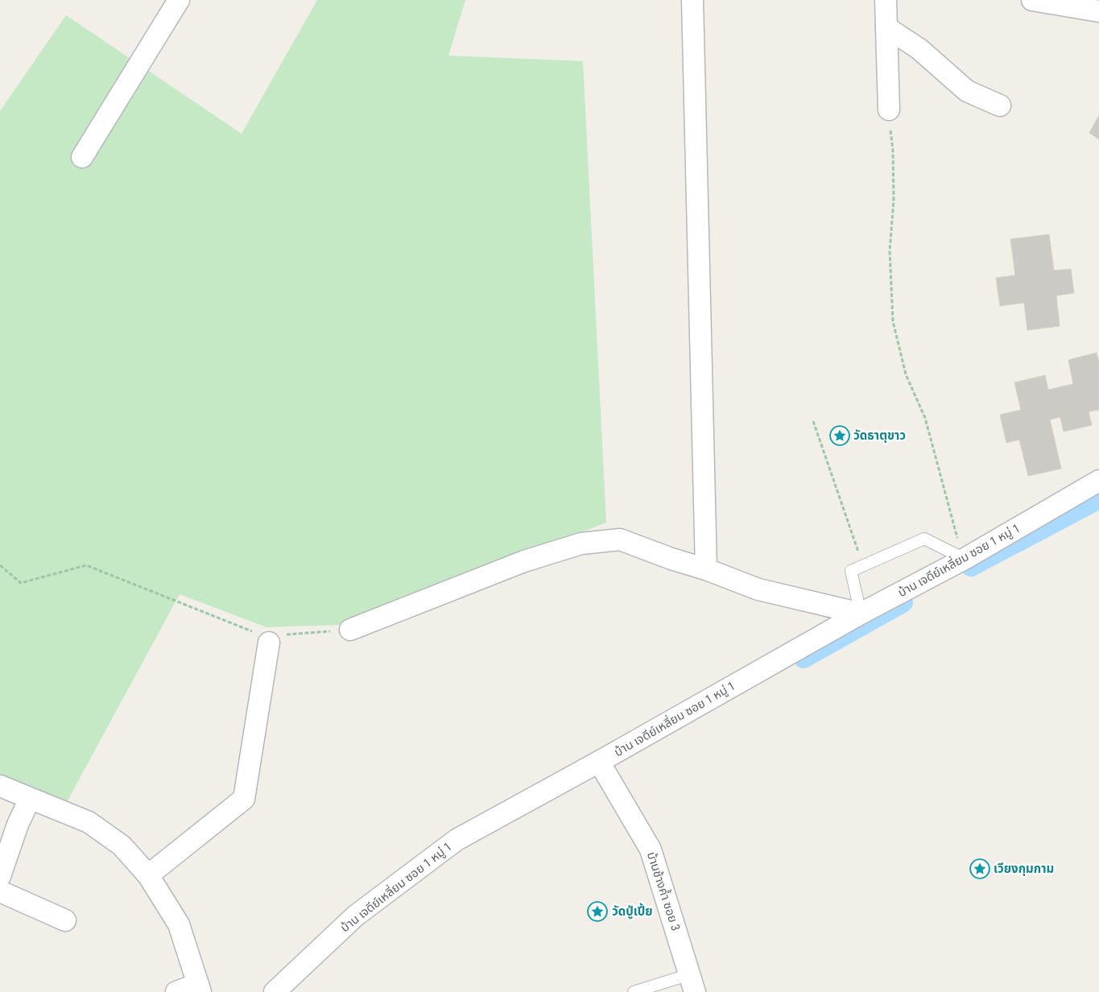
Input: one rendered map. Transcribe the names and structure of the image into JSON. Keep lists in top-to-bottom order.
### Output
{
  "streets": {
    "street": ["บ้าน เจดีย์เหลี่ยม ซอย 1 หมู่ 1", "บ้านช้างค้ำ ซอย 3"]
  },
  "crossings": [
    ["บ้าน เจดีย์เหลี่ยม ซอย 1 หมู่ 1", "บ้านช้างค้ำ ซอย 3"]
  ],
  "places": {
    "place": ["วัดธาตุขาว", "เวียงกุมกาม", "วัดปู่เปี้ย"]
  }
}
